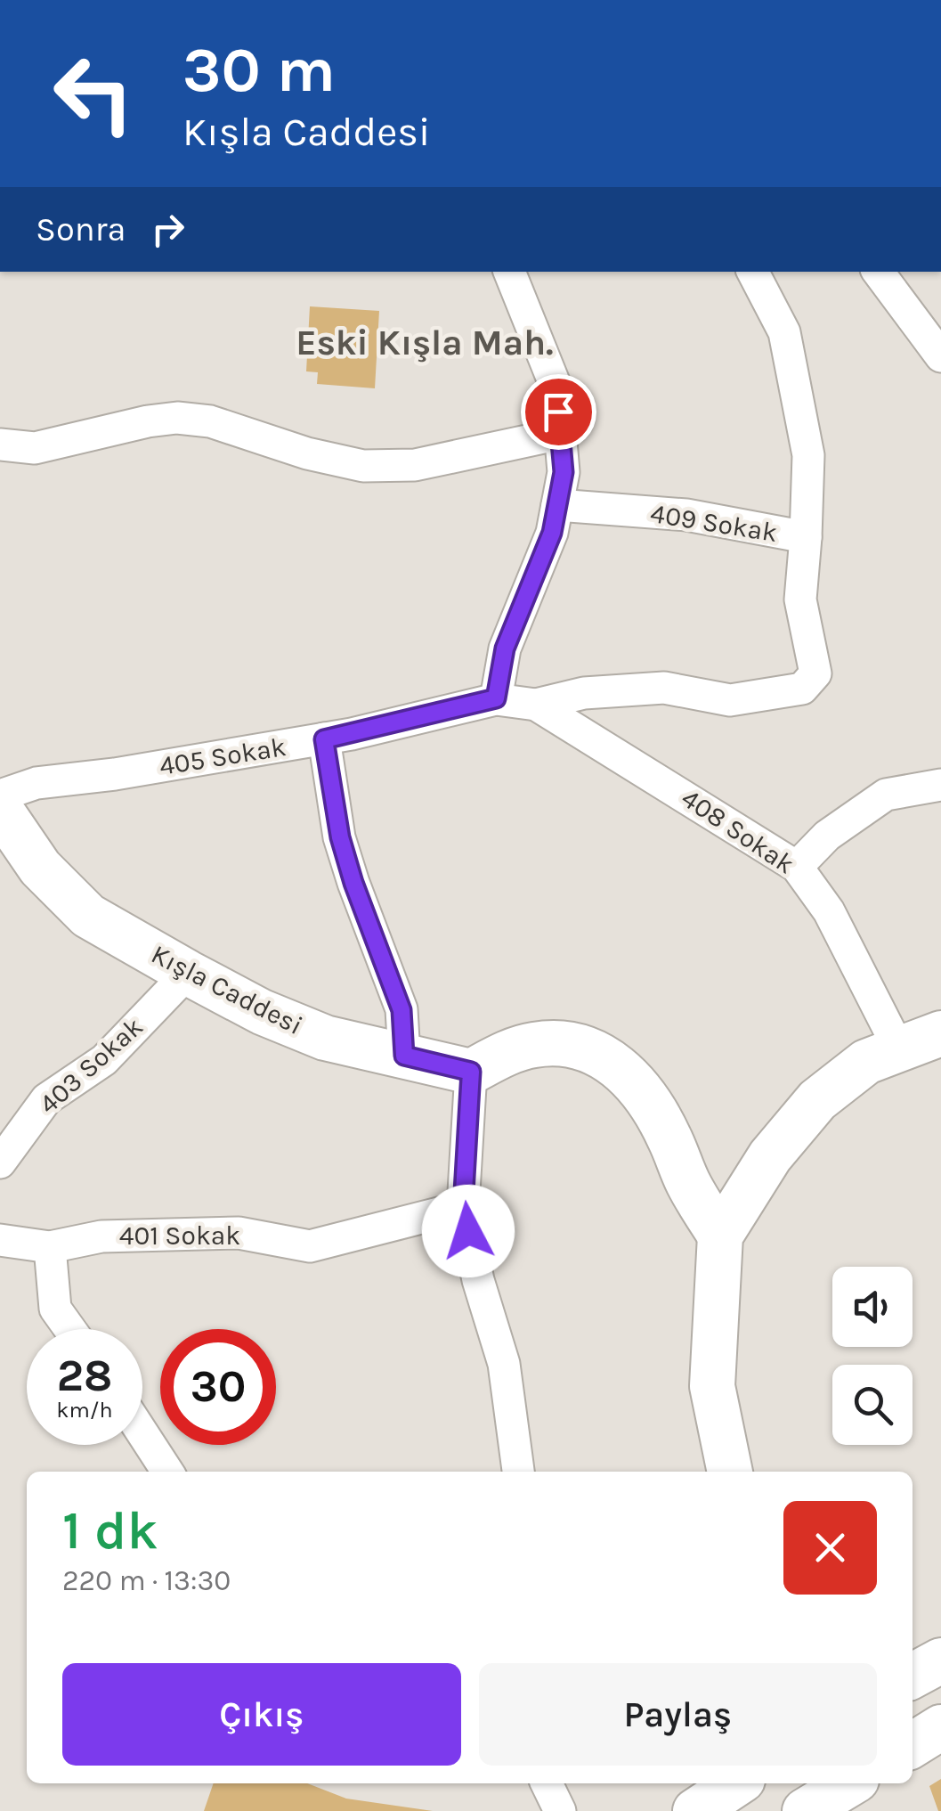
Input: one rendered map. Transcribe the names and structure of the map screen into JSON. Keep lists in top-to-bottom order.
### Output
{
  "streets": {
    "street": [
      "409 Sokak",
      "405 Sokak",
      "408 Sokak",
      "Kışla Caddesi",
      "403 Sokak",
      "401 Sokak"
    ]
  },
  "crossings": [
    ["405 Sokak", "408 Sokak"],
    ["Kışla Caddesi", "403 Sokak"]
  ],
  "districts": ["Eski Kışla Mah."],
  "page": {
    "turn": ["30 m", "Kışla Caddesi"],
    "then": "Sonra",
    "speed": "28 km/h",
    "limit": "30",
    "heading": ["1 dk", "220 m · 13:30"],
    "buttons": ["Çıkış", "Paylaş"]
  }
}
